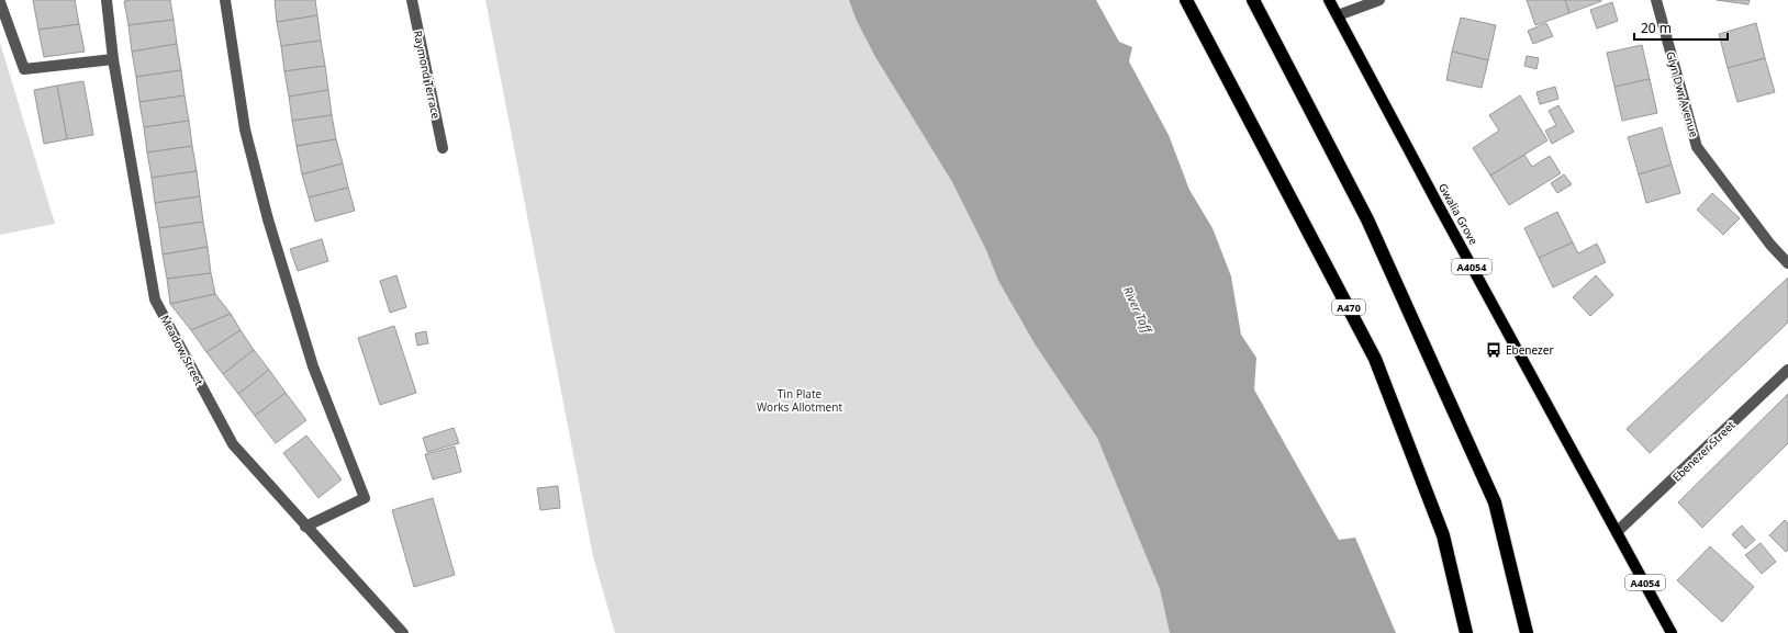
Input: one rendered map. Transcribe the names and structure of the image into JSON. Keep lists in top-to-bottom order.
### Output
{
  "streets": {
    "highway": ["A470"],
    "main road": ["Gwalia Grove", "A4054"],
    "street": [
      "Raymond Terrace",
      "Glyn Dwr Avenue",
      "Meadow Street",
      "Ebenezer Street"
    ]
  },
  "crossings": [
    ["Gwalia Grove", "A4054"],
    ["Gwalia Grove", "Ebenezer Street"],
    ["A4054", "Ebenezer Street"]
  ],
  "water": ["River Taff"],
  "parks": ["Tin Plate Works Allotment"],
  "places": {
    "bus stop": ["Ebenezer"]
  },
  "scale_bar": "20 m"
}
